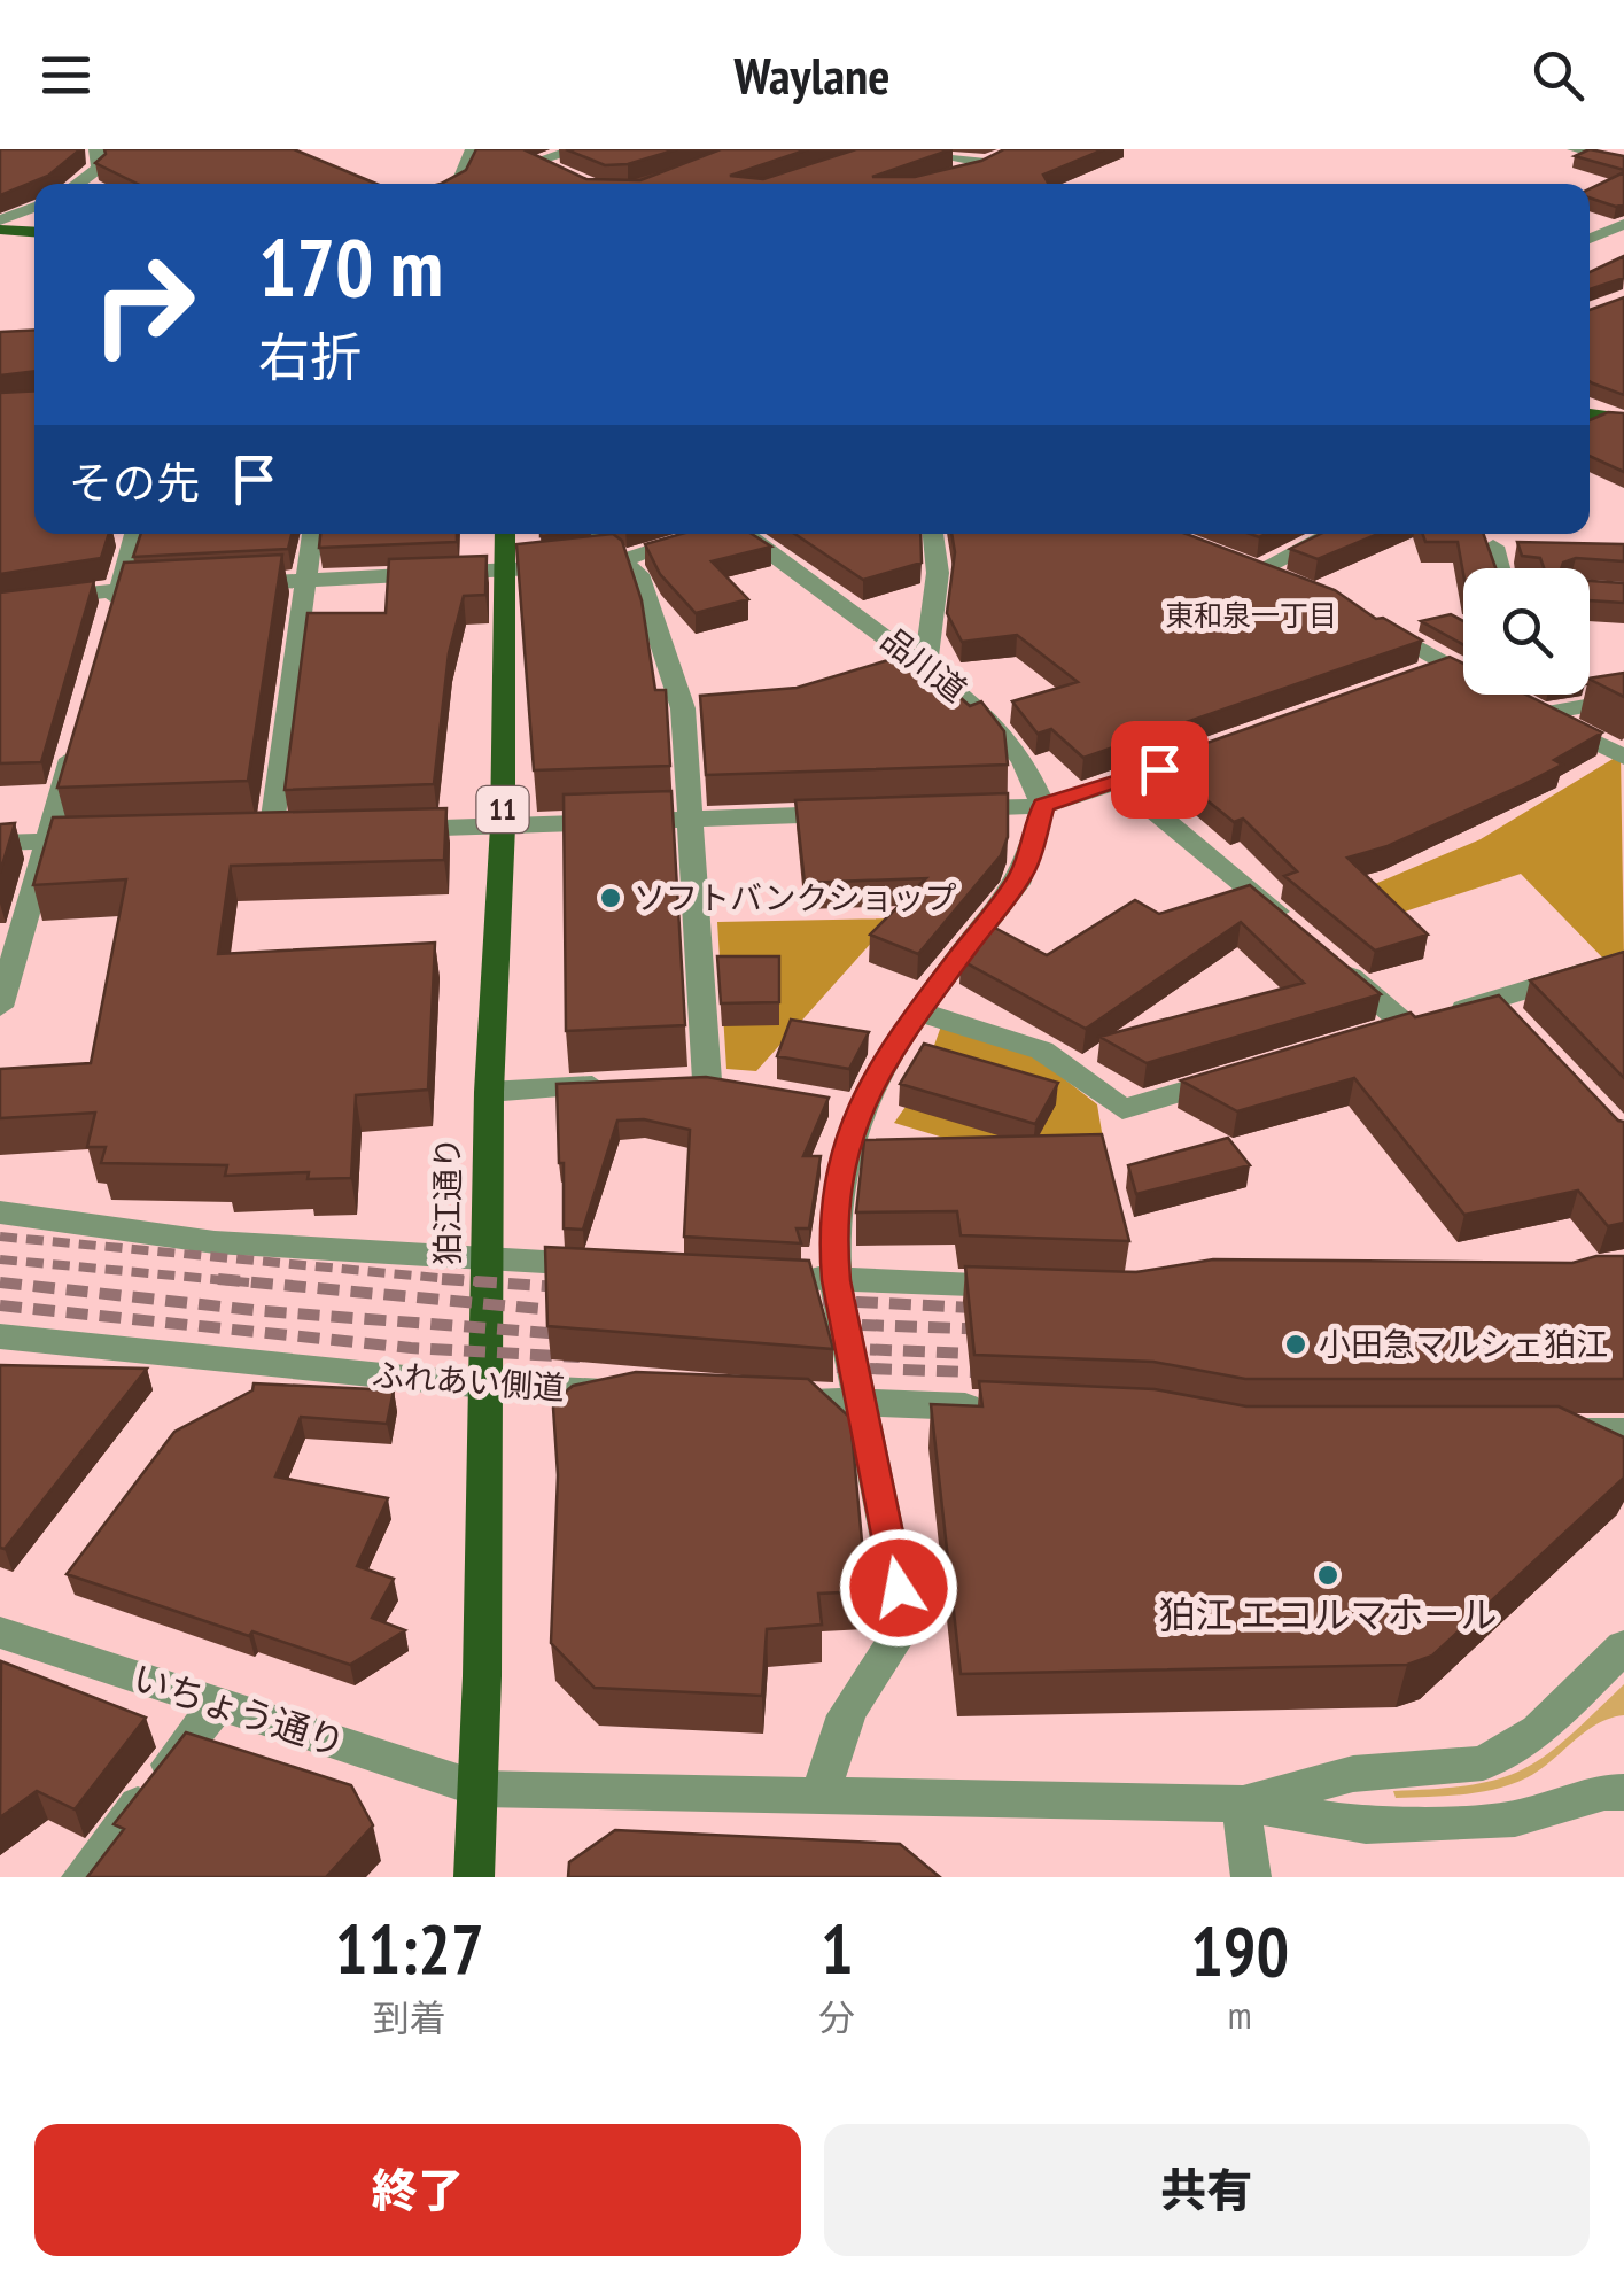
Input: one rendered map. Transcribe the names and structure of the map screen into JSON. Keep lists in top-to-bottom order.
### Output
{
  "streets": {
    "main road": ["11", "狛江通り"],
    "street": ["品川道", "ふれあい側道", "いちょう通り"]
  },
  "crossings": [
    ["狛江通り", "ふれあい側道"],
    ["狛江通り", "いちょう通り"]
  ],
  "districts": ["東和泉一丁目"],
  "places": ["ソフトバンクショップ", "小田急マルシェ狛江", "狛江 エコルマホール"],
  "page": {
    "header": "Waylane",
    "turn": ["170 m", "右折"],
    "then": "その先",
    "eta": [
      "11:27",
      "到着",
      "1",
      "分",
      "190",
      "m"
    ],
    "buttons": ["終了", "共有"]
  }
}
